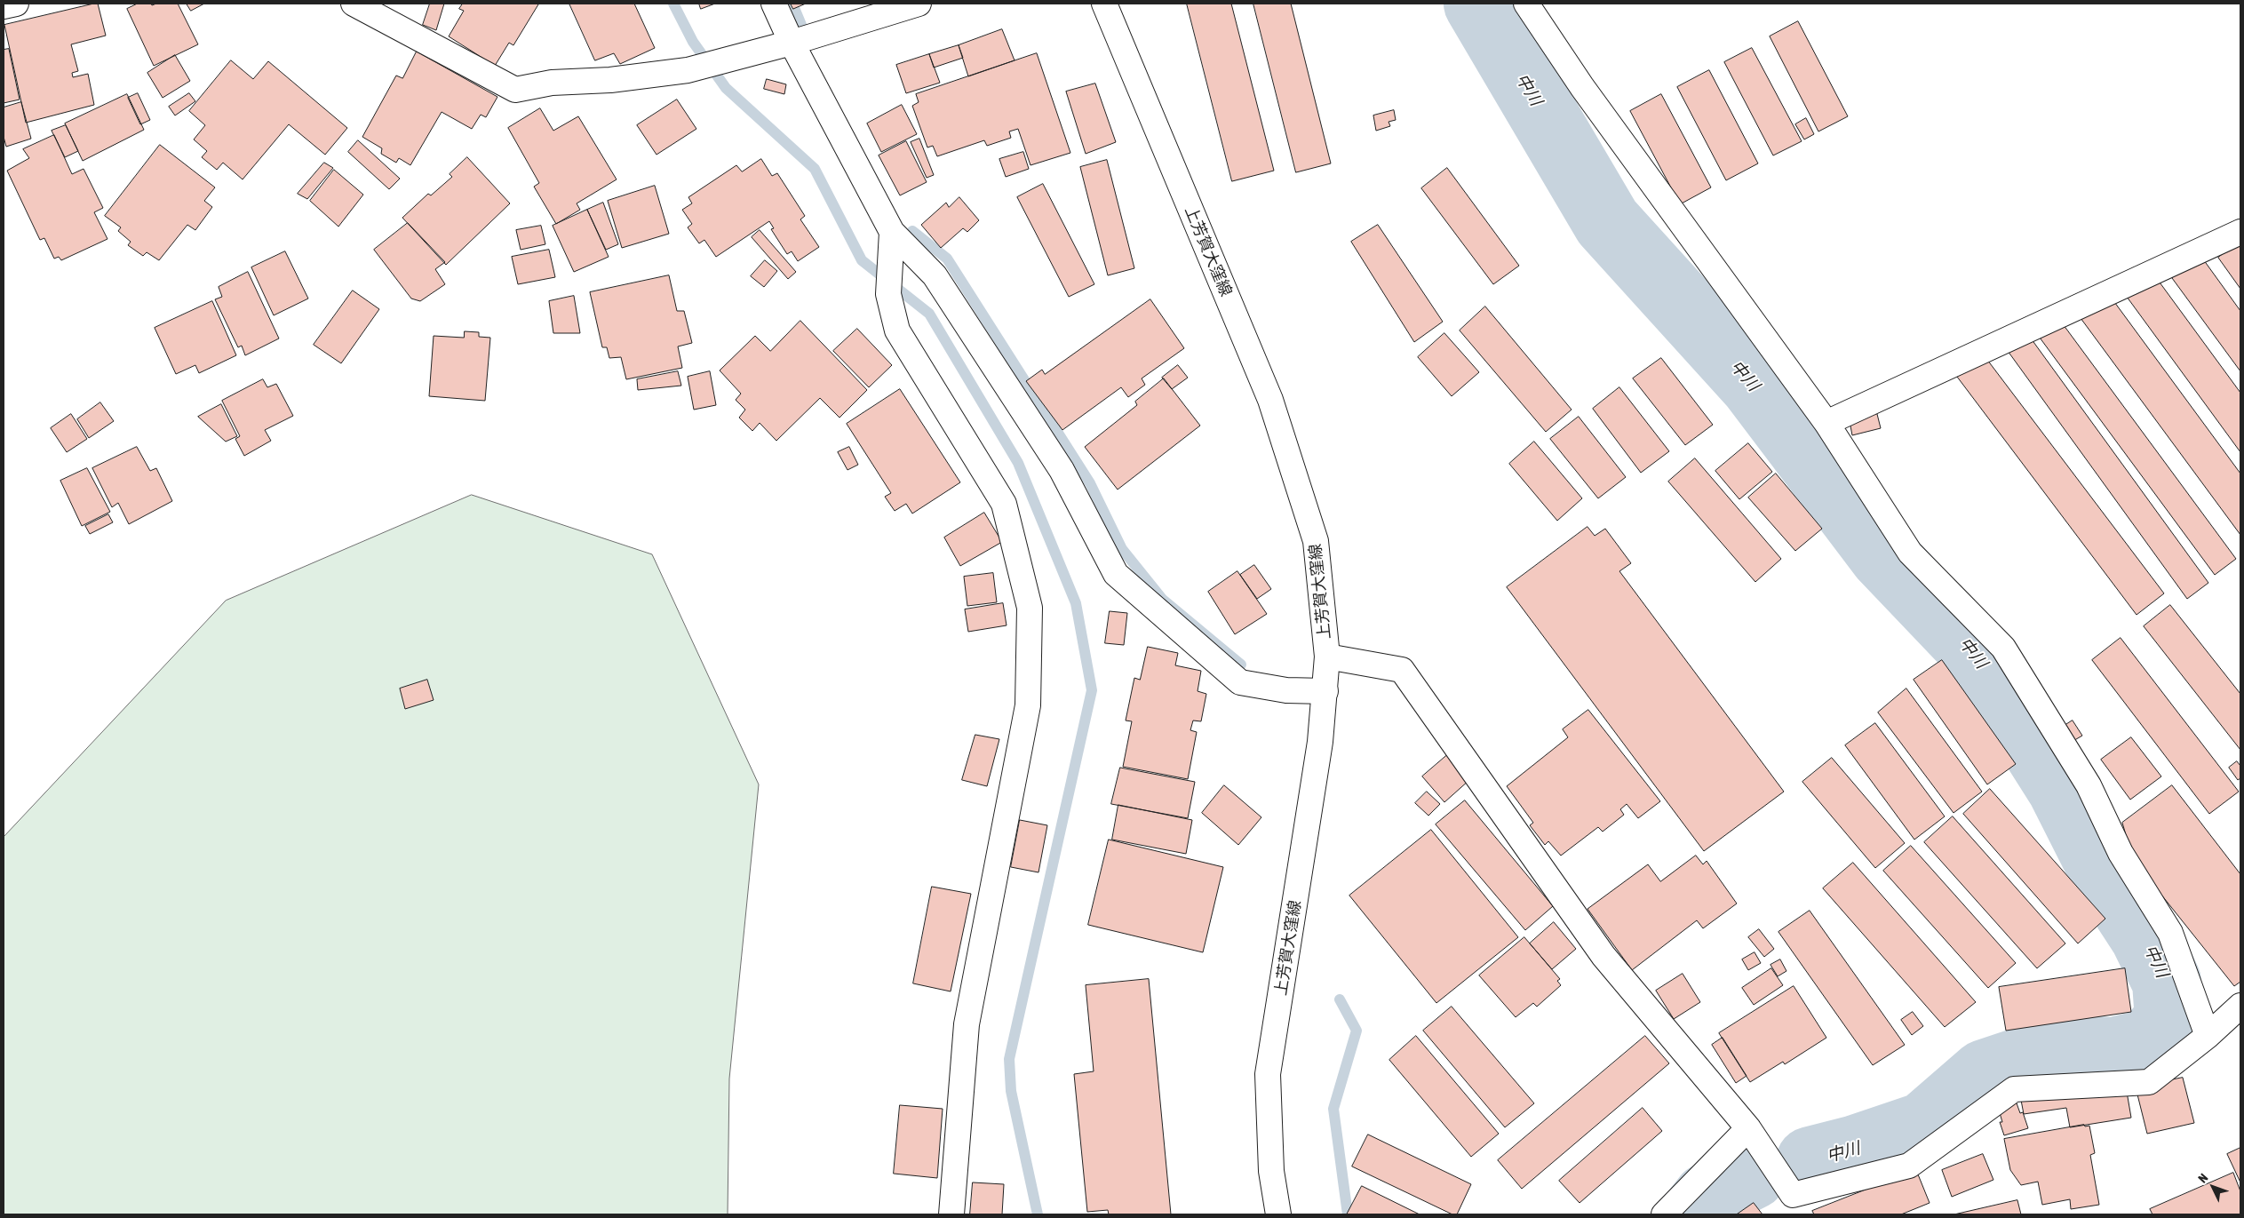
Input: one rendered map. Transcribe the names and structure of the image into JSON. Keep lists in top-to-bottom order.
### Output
{
  "streets": {
    "street": ["上芳賀大窪線"]
  },
  "water": ["中川"],
  "north": "top left"
}
